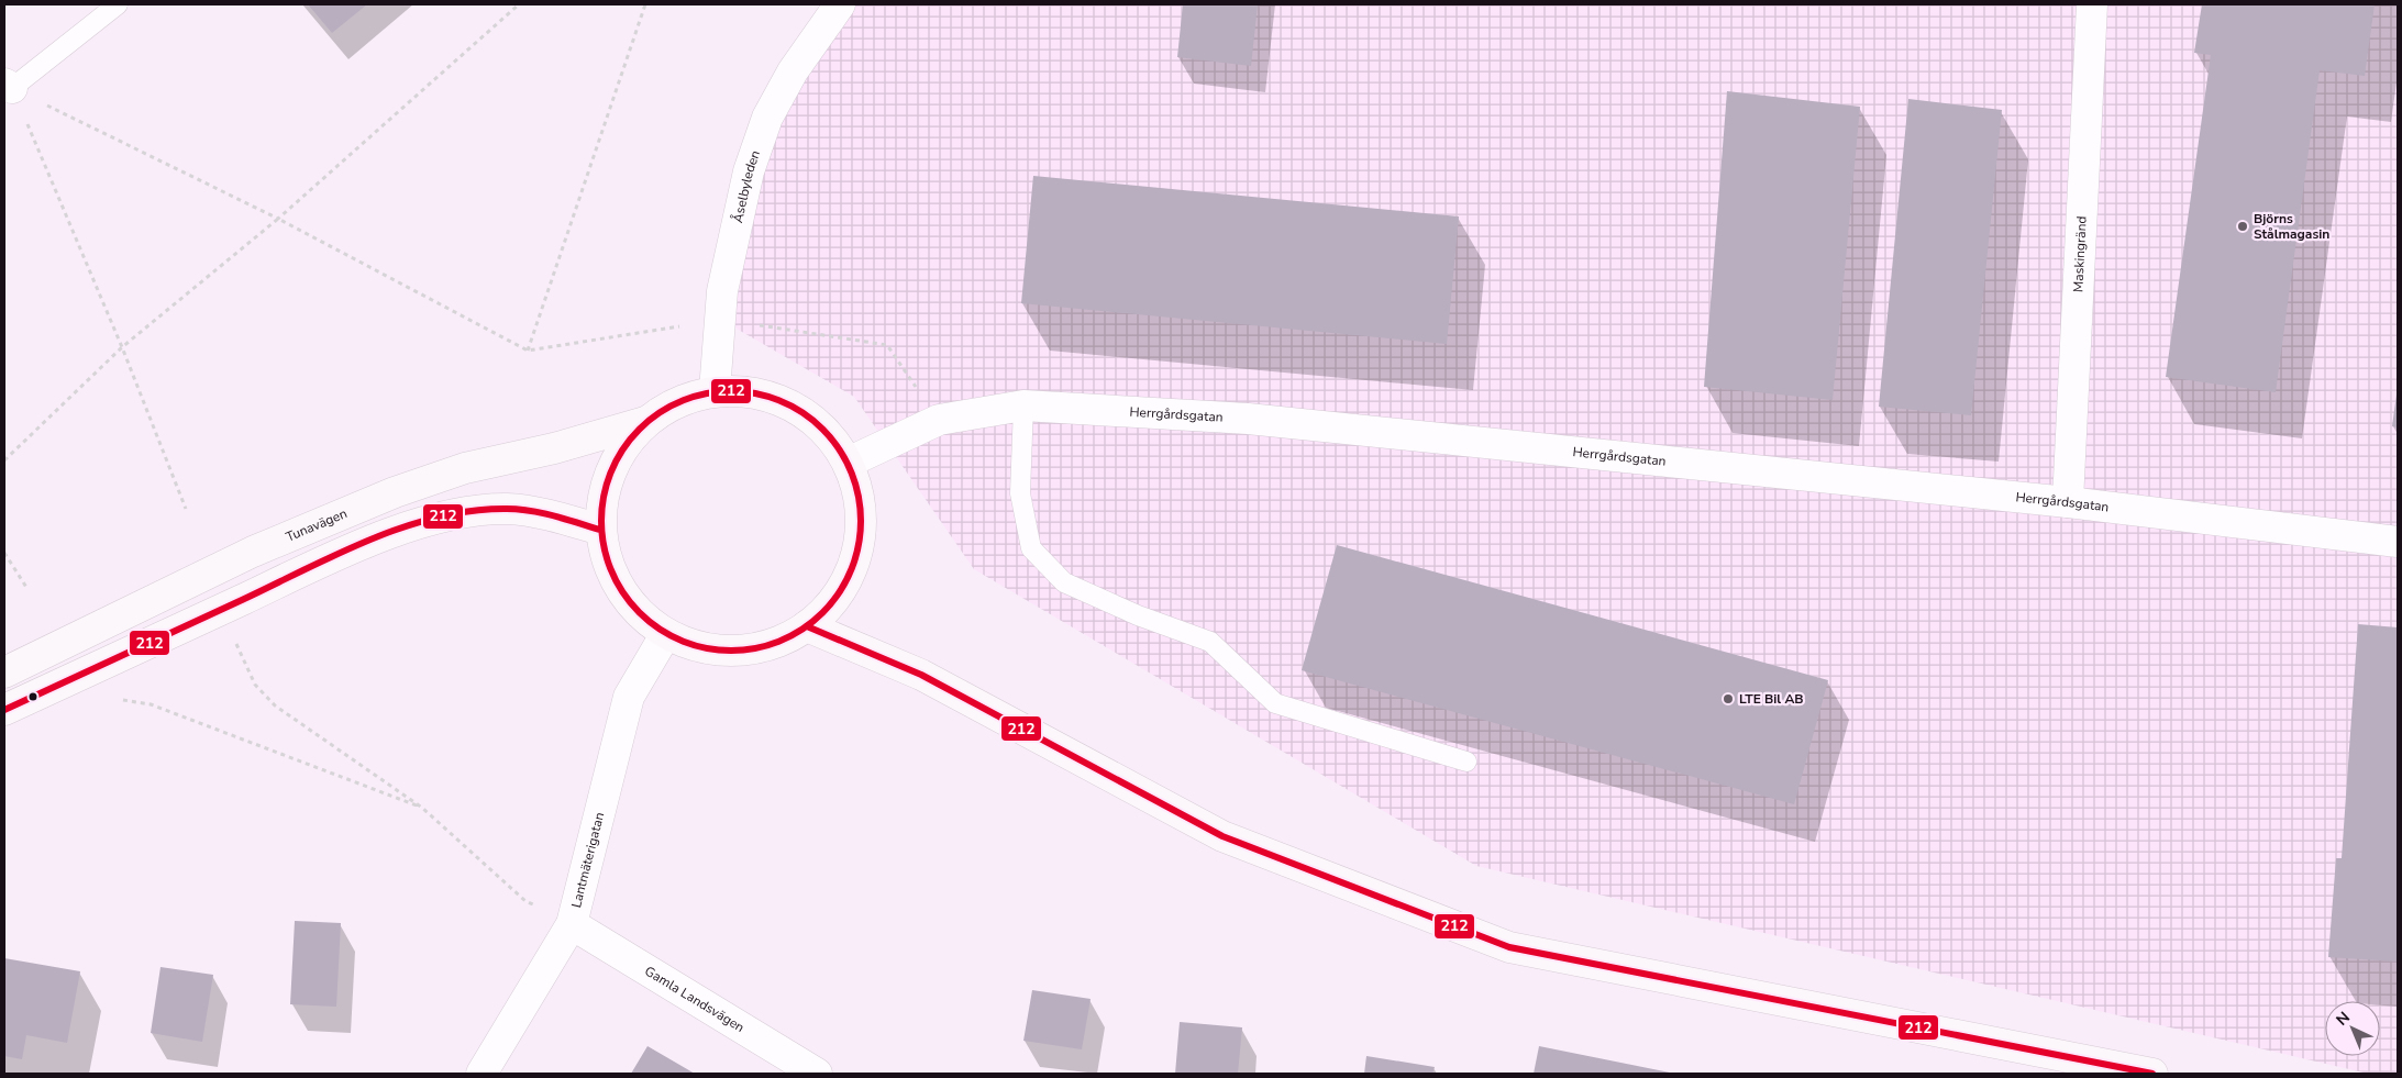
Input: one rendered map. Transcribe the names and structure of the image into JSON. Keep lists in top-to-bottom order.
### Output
{
  "streets": {
    "street": [
      "Åselbyleden",
      "Maskingränd",
      "Herrgårdsgatan",
      "Tunavägen",
      "Lantmäterigatan",
      "Gamla Landsvägen"
    ]
  },
  "crossings": [
    ["Maskingränd", "Herrgårdsgatan"],
    ["Lantmäterigatan", "Gamla Landsvägen"]
  ],
  "places": ["Björns Stålmagasin", "LTE Bil AB"],
  "lines": ["transit line 212"],
  "north": "top left"
}
